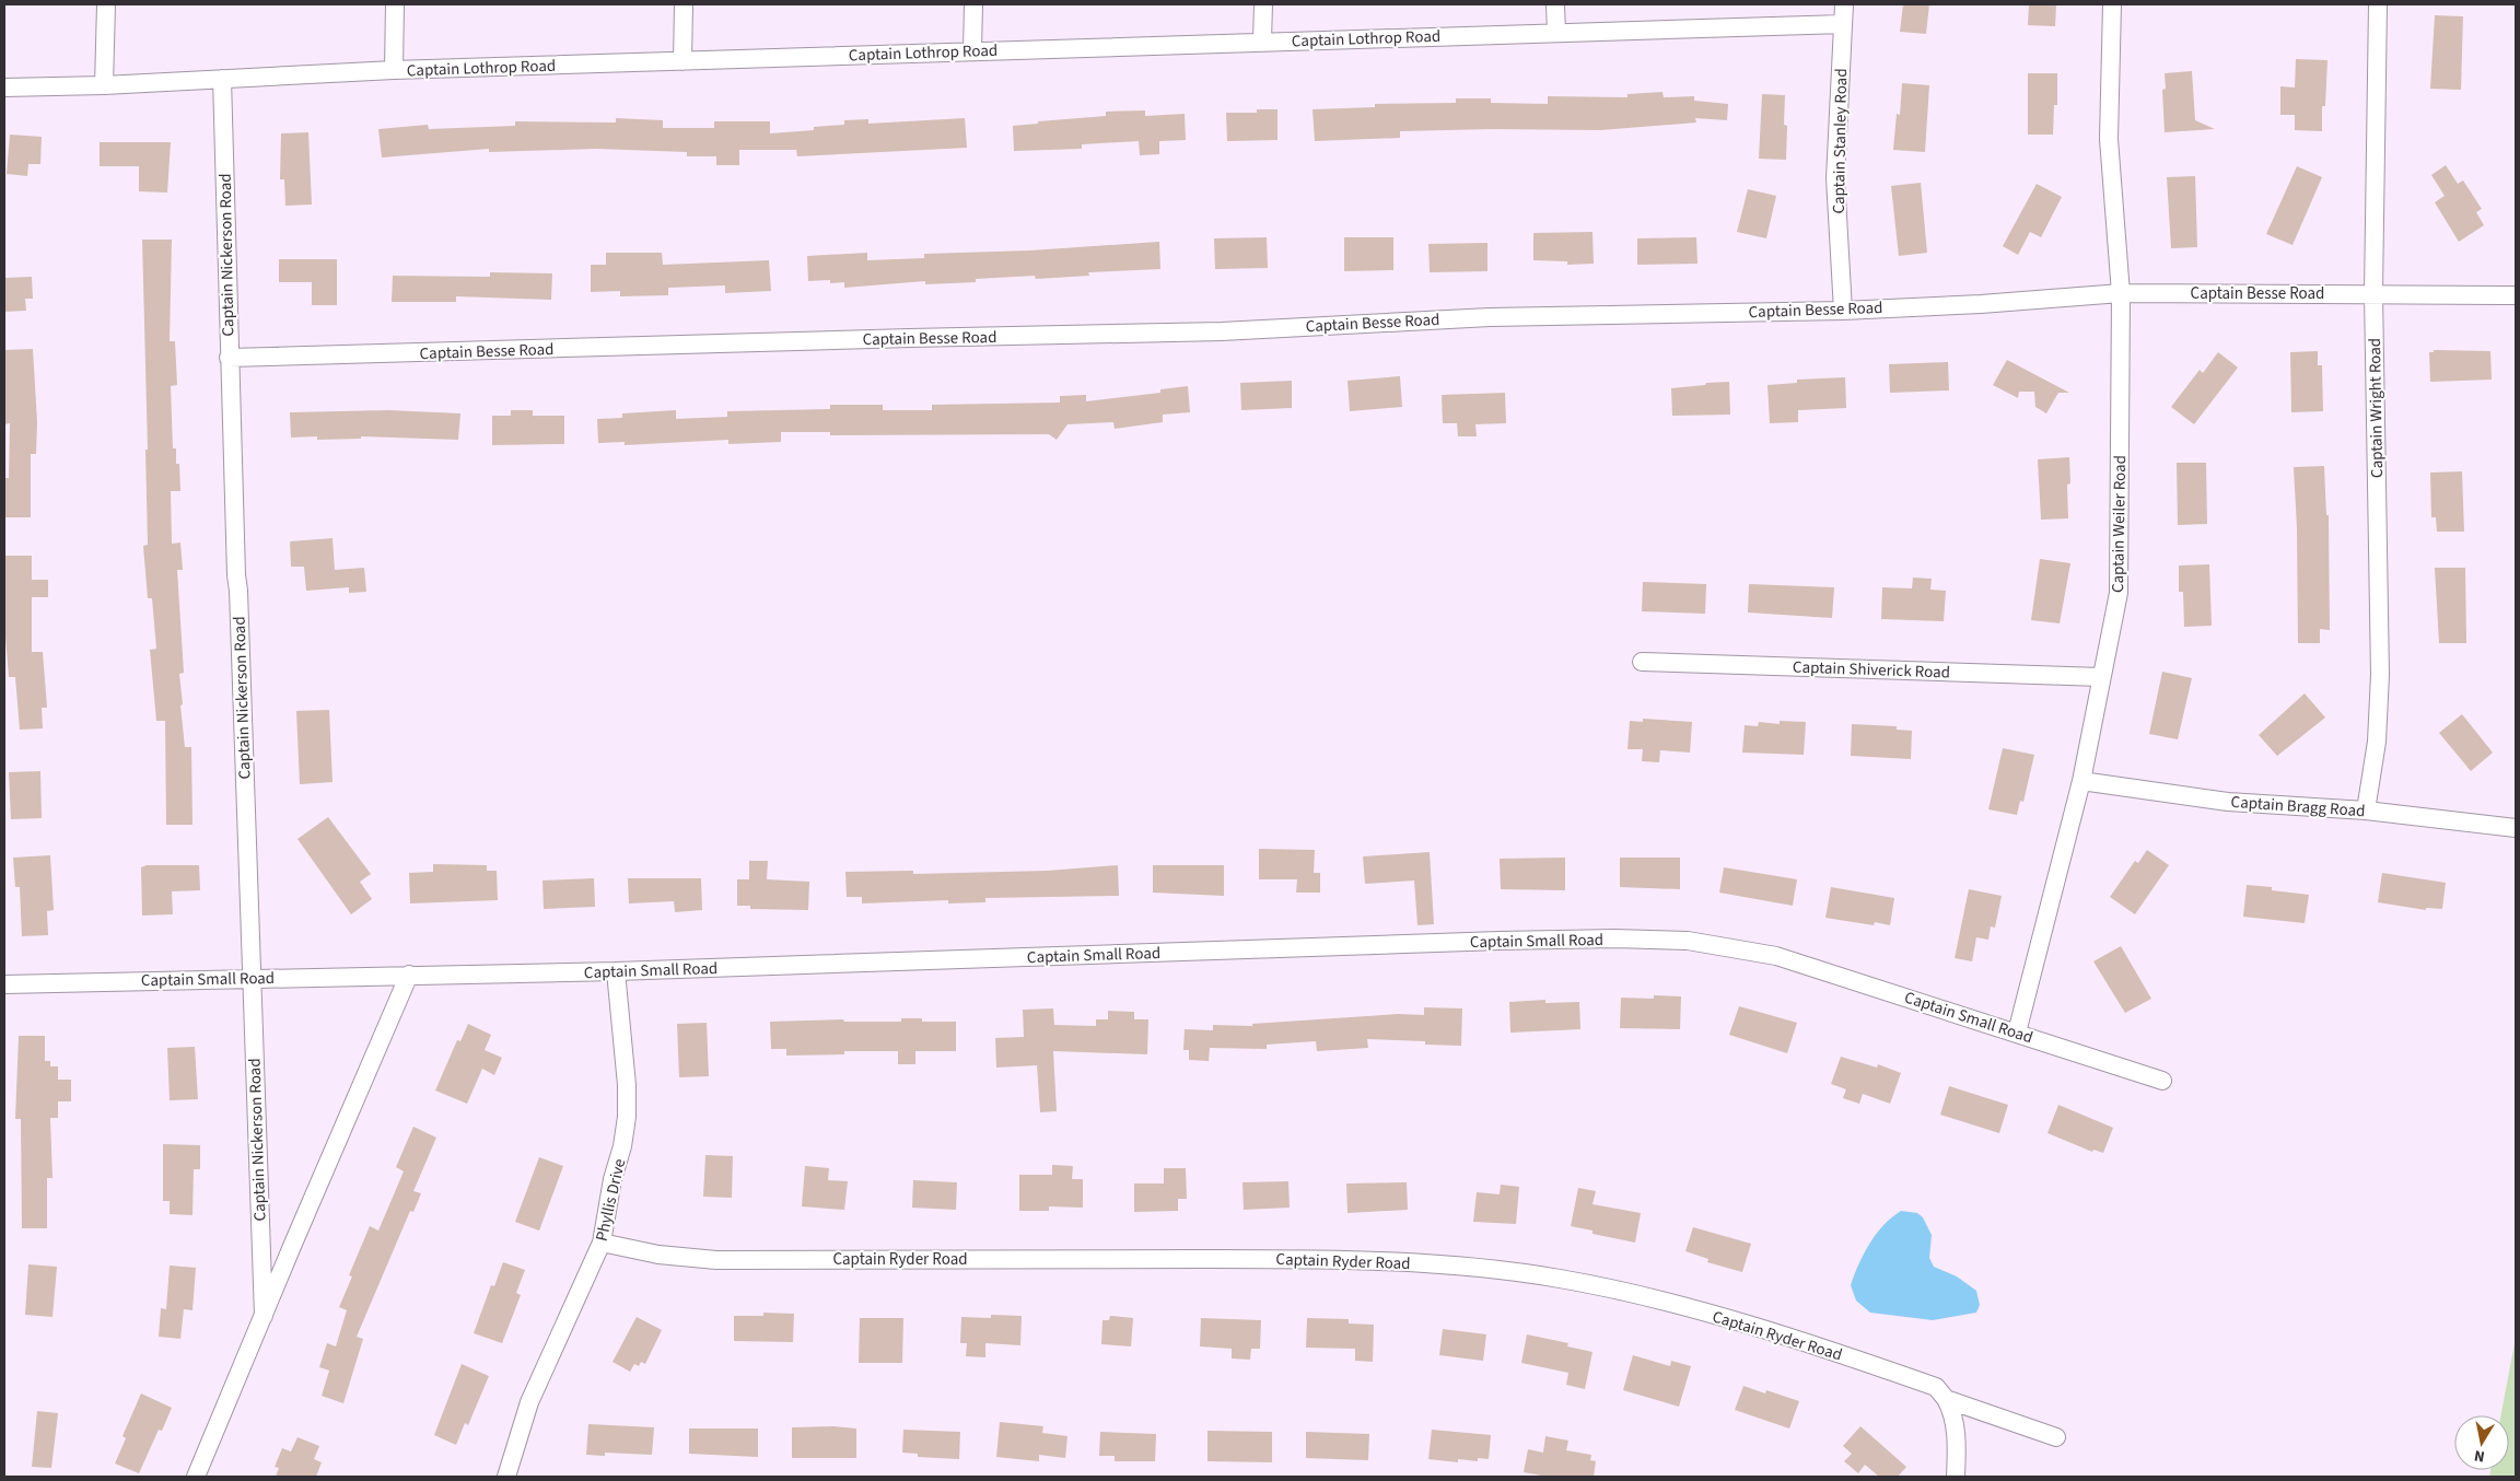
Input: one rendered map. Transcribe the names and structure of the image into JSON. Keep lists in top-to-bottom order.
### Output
{
  "streets": {
    "street": [
      "Captain Lothrop Road",
      "Captain Stanley Road",
      "Captain Nickerson Road",
      "Captain Besse Road",
      "Captain Wright Road",
      "Captain Weiler Road",
      "Captain Shiverick Road",
      "Captain Bragg Road",
      "Captain Small Road",
      "Phyllis Drive",
      "Captain Ryder Road"
    ]
  },
  "crossings": [
    ["Captain Lothrop Road", "Captain Stanley Road"],
    ["Captain Lothrop Road", "Captain Nickerson Road"],
    ["Captain Stanley Road", "Captain Besse Road"],
    ["Captain Nickerson Road", "Captain Besse Road"],
    ["Captain Nickerson Road", "Captain Small Road"],
    ["Captain Besse Road", "Captain Wright Road"],
    ["Captain Besse Road", "Captain Weiler Road"],
    ["Captain Wright Road", "Captain Bragg Road"],
    ["Captain Weiler Road", "Captain Shiverick Road"],
    ["Captain Weiler Road", "Captain Bragg Road"],
    ["Captain Weiler Road", "Captain Small Road"],
    ["Captain Small Road", "Phyllis Drive"],
    ["Phyllis Drive", "Captain Ryder Road"]
  ],
  "north": "bottom"
}
